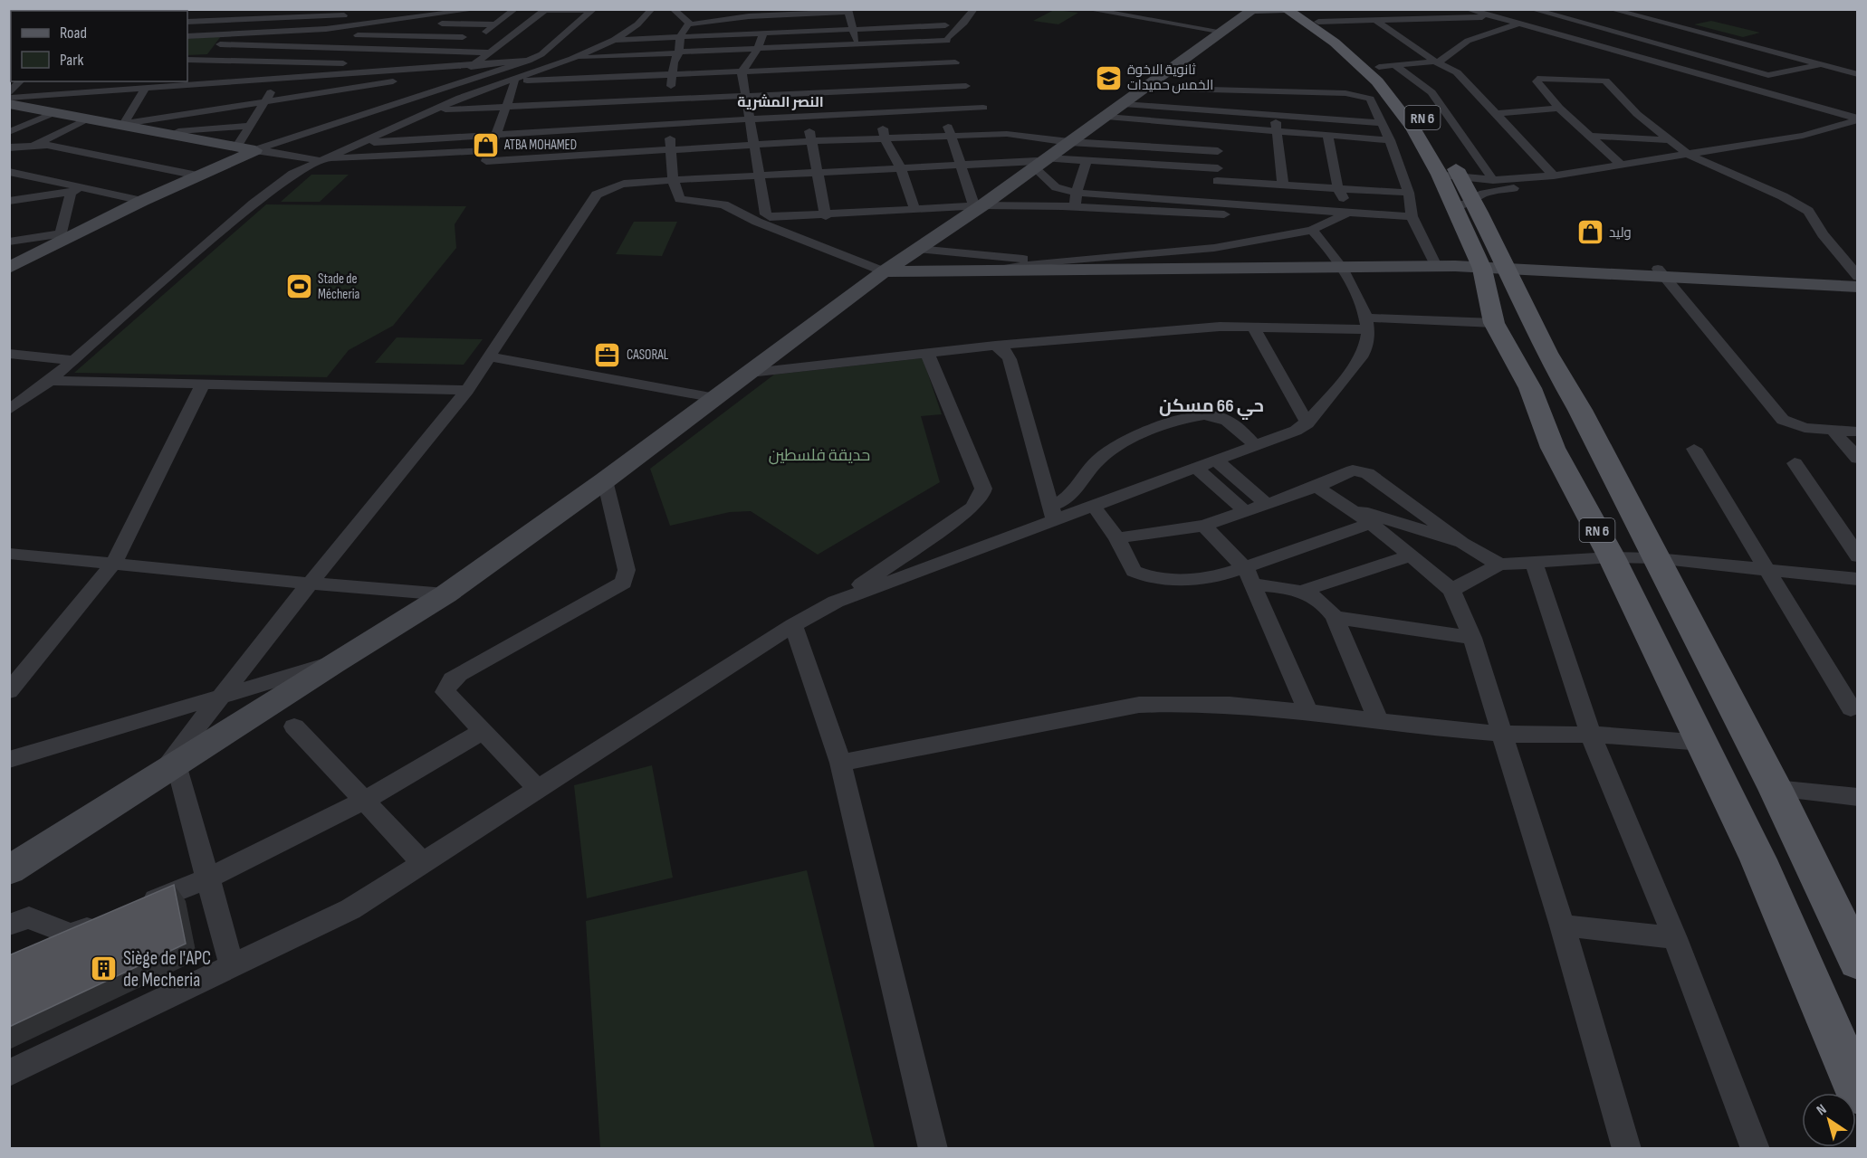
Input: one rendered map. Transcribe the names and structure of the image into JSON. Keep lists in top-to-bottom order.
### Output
{
  "streets": {
    "main road": ["RN 6"]
  },
  "districts": ["النصر المشرية", "حي 66 مسكن"],
  "parks": ["حديقة فلسطين"],
  "places": {
    "school or university": ["ثانوية الاخوة الخمس حميدات"],
    "shop": ["ATBA MOHAMED", "وليد"],
    "sports": ["Stade de Mécheria"],
    "office": ["CASORAL"],
    "building": ["Siège de l'APC de Mecheria"]
  },
  "legend": ["Road", "Park"],
  "north": "top left"
}
